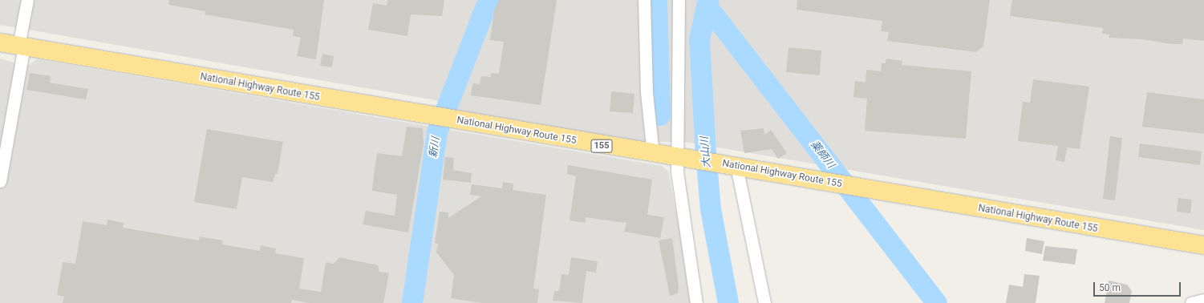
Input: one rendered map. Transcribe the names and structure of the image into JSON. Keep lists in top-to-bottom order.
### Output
{
  "streets": {
    "highway": ["National Highway Route 155", "155"]
  },
  "water": ["新川", "大山川", "薬師川"],
  "scale_bar": "50 m"
}
